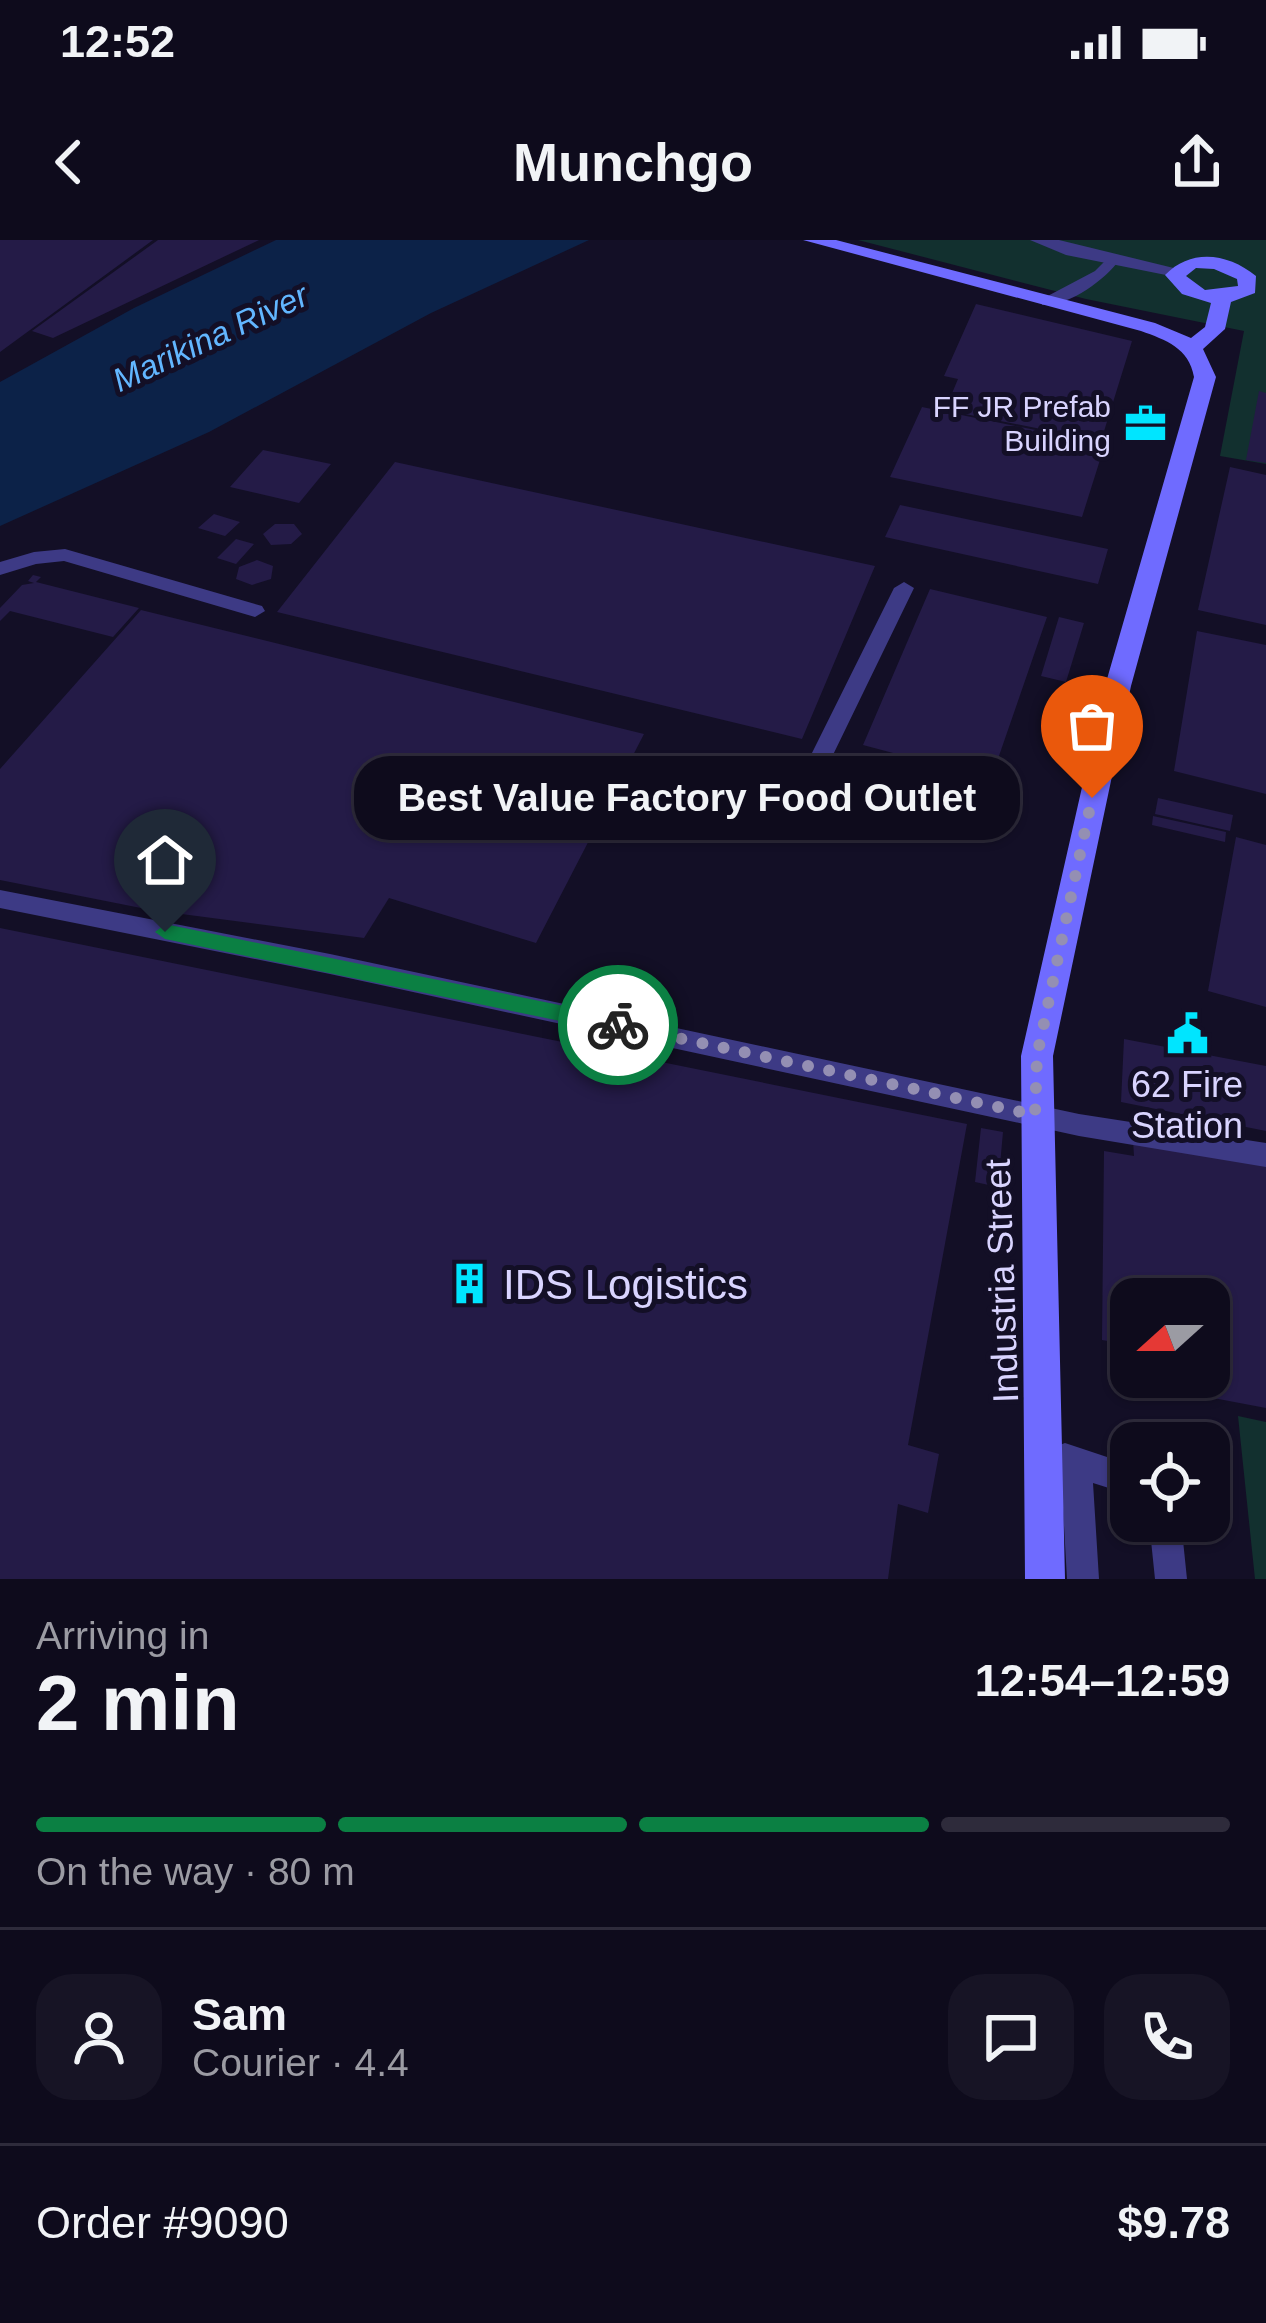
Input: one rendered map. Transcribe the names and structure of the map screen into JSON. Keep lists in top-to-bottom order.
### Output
{
  "streets": {
    "street": ["Industria Street"]
  },
  "water": ["Marikina River"],
  "places": {
    "office": ["FF JR Prefab Building"],
    "other": ["Best Value Factory Food Outlet"],
    "public building": ["62 Fire Station"],
    "building": ["IDS Logistics"]
  },
  "north": "left",
  "page": {
    "status": "12:52",
    "header": "Munchgo",
    "bubble": "Best Value Factory Food Outlet",
    "heading": ["2 min", "Arriving in", "12:54–12:59"],
    "panel": [
      "Sam",
      "Courier · 4.4",
      "Order #9090",
      "$9.78"
    ],
    "bar": "On the way · 80 m"
  }
}
